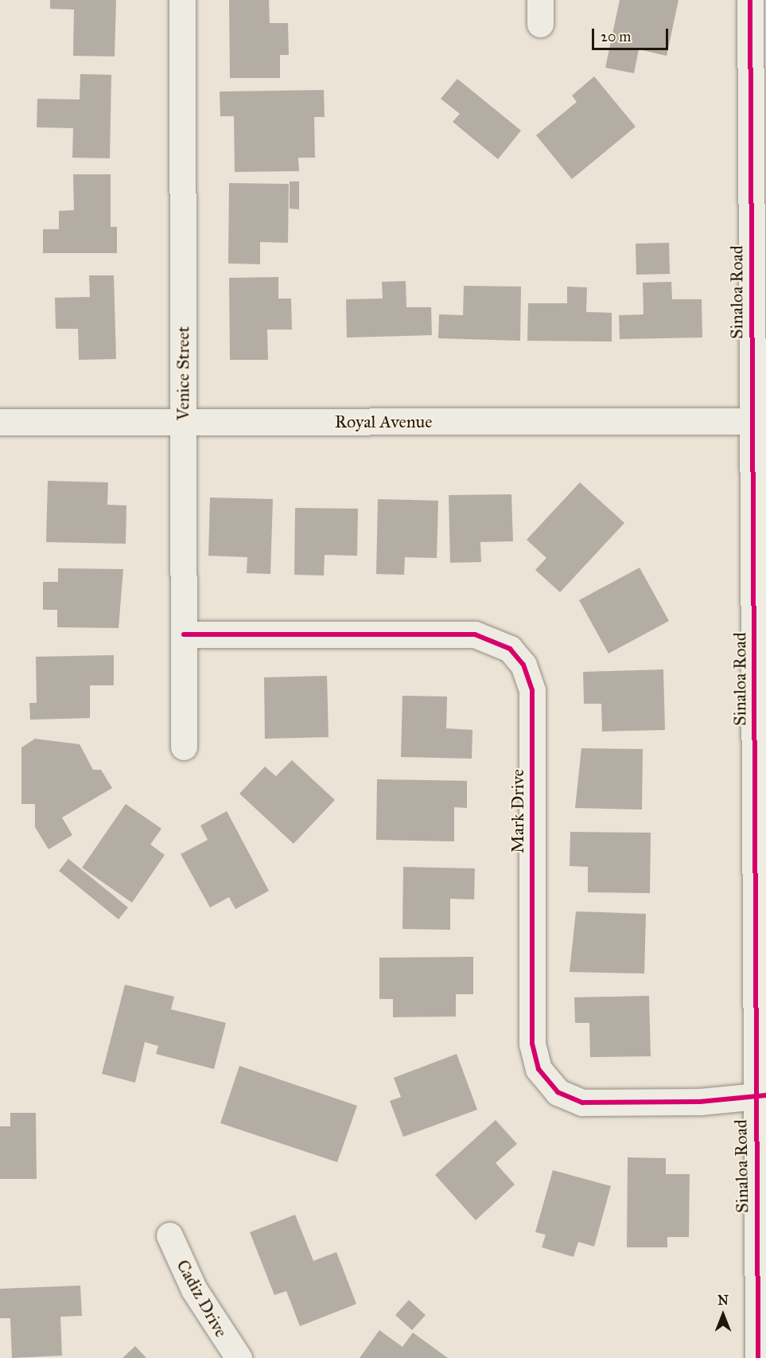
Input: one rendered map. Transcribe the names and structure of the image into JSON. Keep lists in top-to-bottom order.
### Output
{
  "streets": {
    "street": [
      "Sinaloa Road",
      "Venice Street",
      "Royal Avenue",
      "Mark Drive",
      "Cadiz Drive"
    ]
  },
  "crossings": [
    ["Sinaloa Road", "Royal Avenue"],
    ["Sinaloa Road", "Mark Drive"],
    ["Venice Street", "Royal Avenue"],
    ["Venice Street", "Mark Drive"]
  ],
  "scale_bar": "20 m",
  "north": "top"
}
